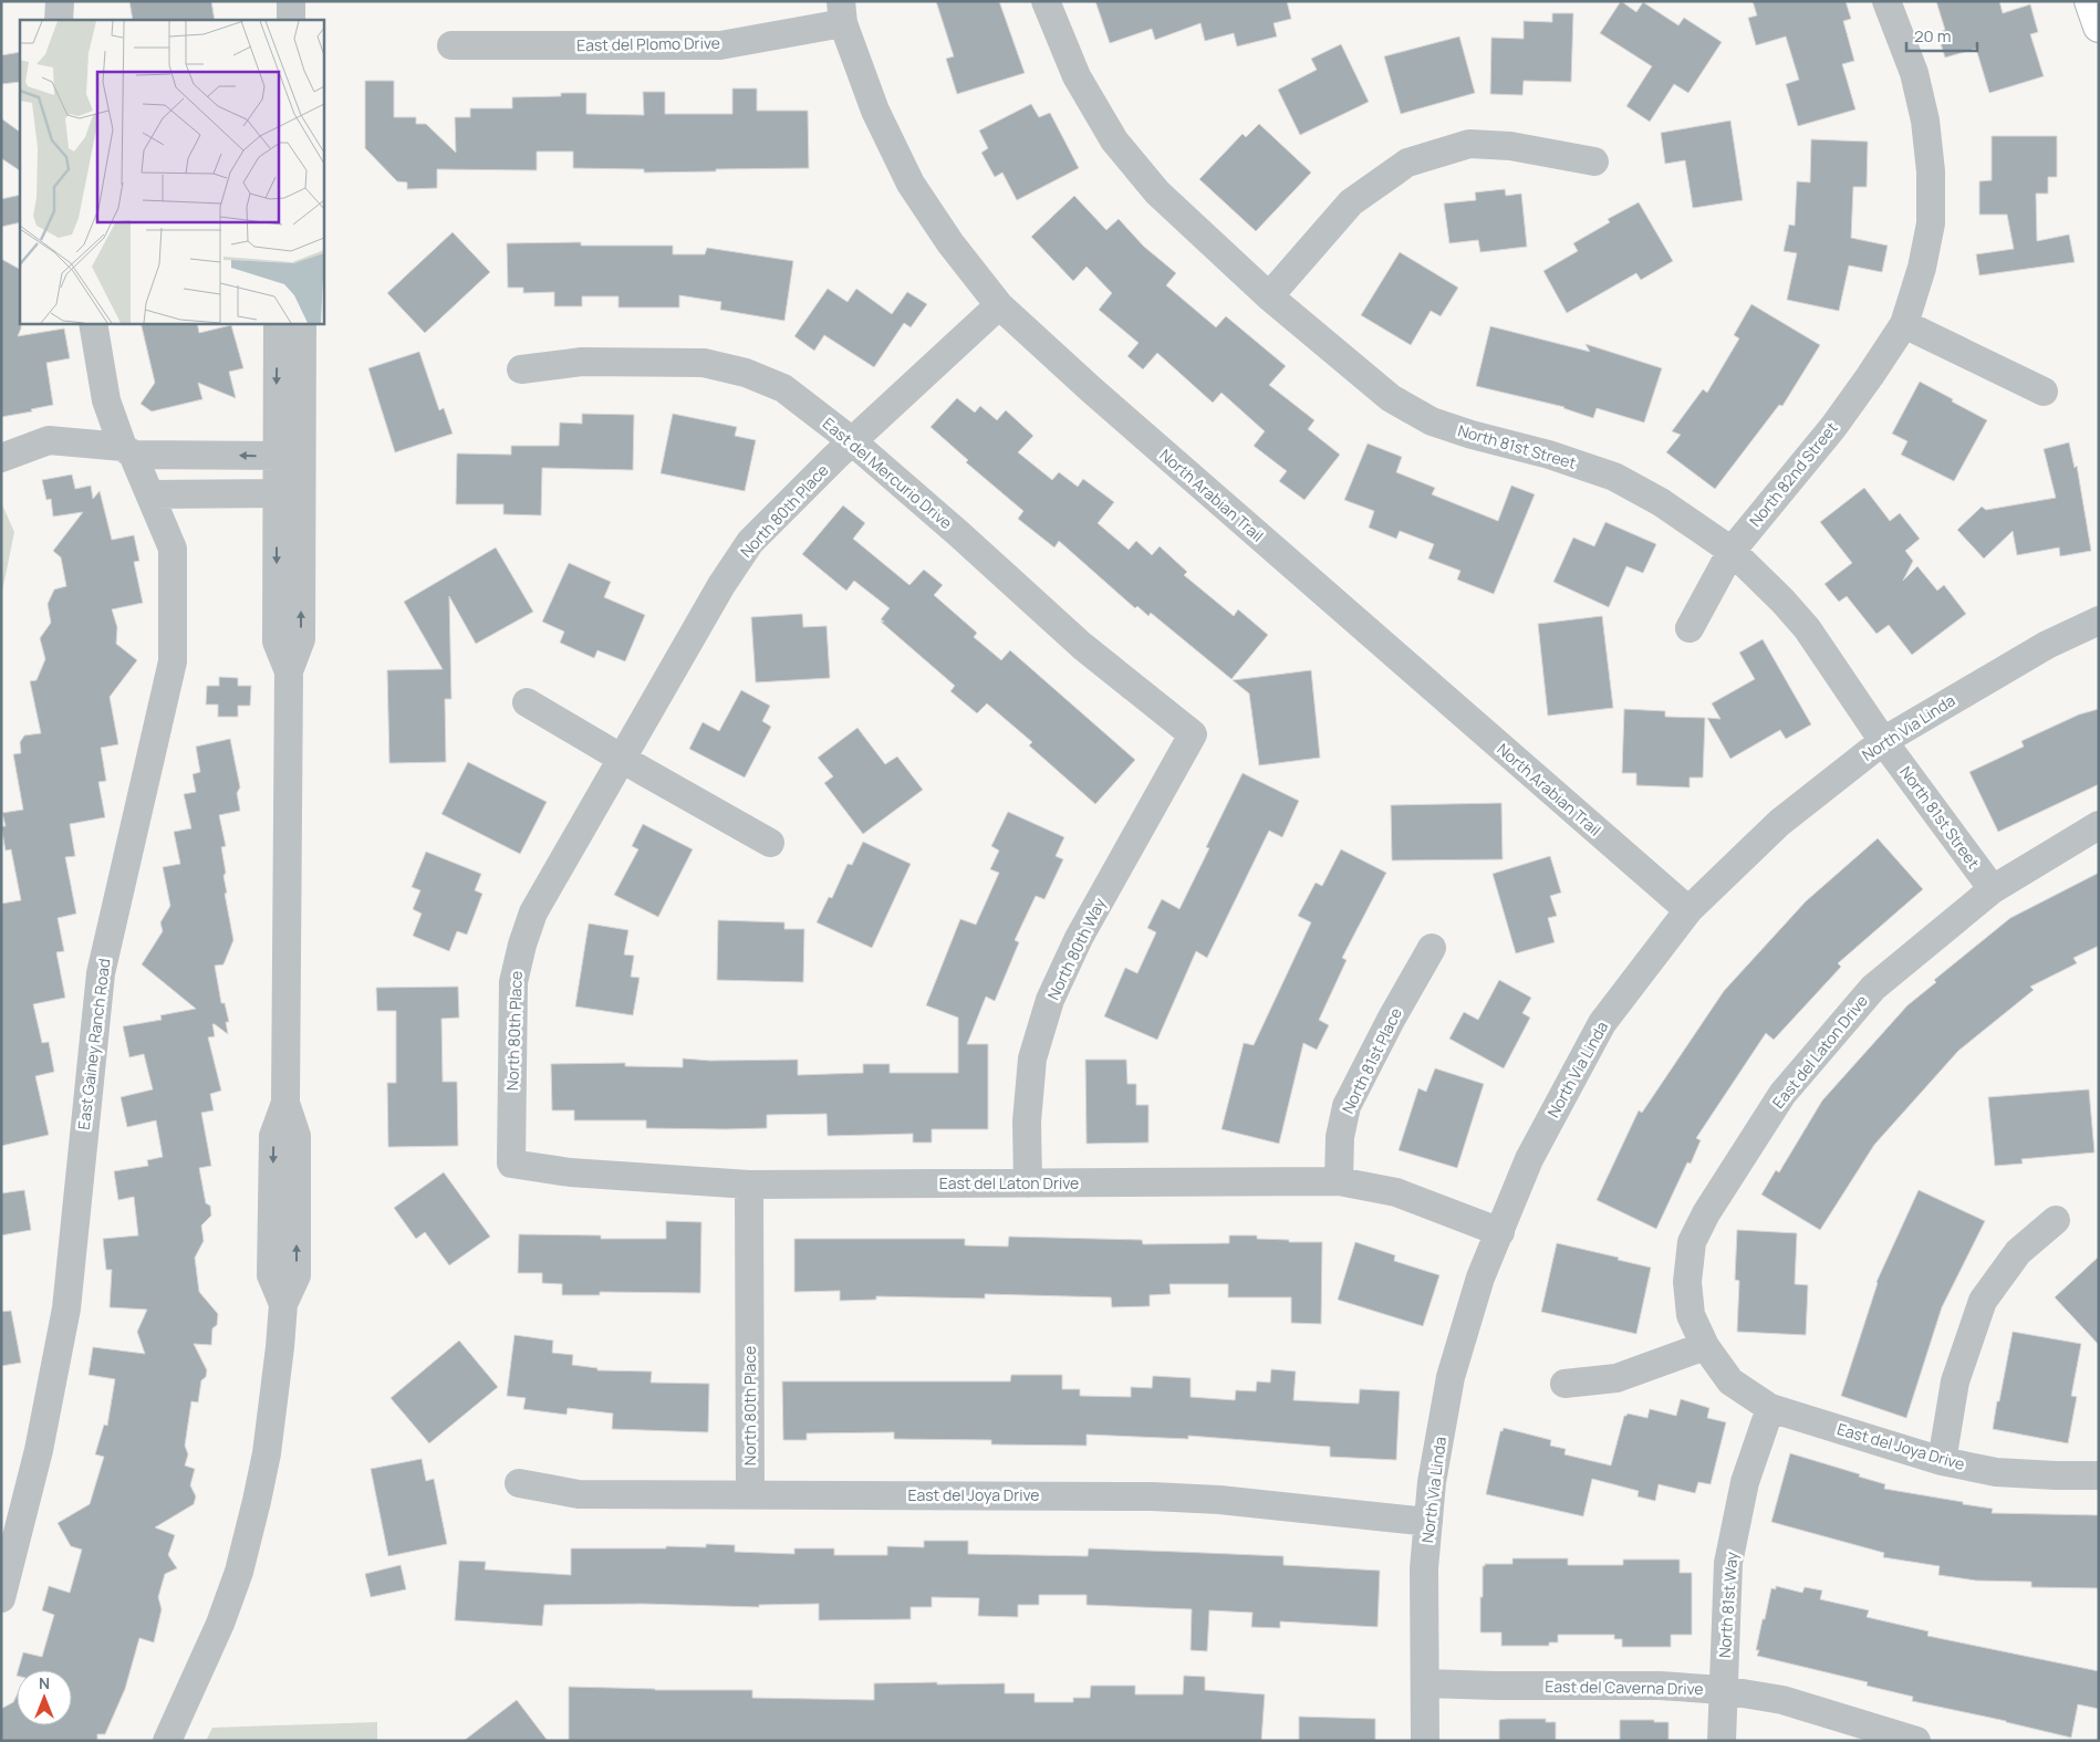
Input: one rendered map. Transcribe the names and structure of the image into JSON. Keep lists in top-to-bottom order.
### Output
{
  "streets": {
    "street": [
      "East del Plomo Drive",
      "North 81st Street",
      "East del Mercurio Drive",
      "North 82nd Street",
      "North Arabian Trail",
      "North 80th Place",
      "North Via Linda",
      "North 80th Way",
      "East Gainey Ranch Road",
      "East del Laton Drive",
      "North 81st Place",
      "East del Joya Drive",
      "North 81st Way",
      "East del Caverna Drive"
    ]
  },
  "crossings": [
    ["East del Plomo Drive", "North Arabian Trail"],
    ["North 81st Street", "North 82nd Street"],
    ["North 81st Street", "North Via Linda"],
    ["North 81st Street", "East del Laton Drive"],
    ["East del Mercurio Drive", "North 80th Place"],
    ["East del Mercurio Drive", "North 80th Way"],
    ["North Arabian Trail", "North 80th Place"],
    ["North Arabian Trail", "North Via Linda"],
    ["North 80th Place", "East del Laton Drive"],
    ["North 80th Place", "East del Joya Drive"],
    ["North Via Linda", "East del Laton Drive"],
    ["North Via Linda", "East del Joya Drive"],
    ["North Via Linda", "East del Caverna Drive"],
    ["North 80th Way", "East del Laton Drive"],
    ["East del Laton Drive", "North 81st Place"],
    ["East del Laton Drive", "East del Joya Drive"],
    ["East del Laton Drive", "North 81st Way"],
    ["East del Joya Drive", "North 81st Way"],
    ["North 81st Way", "East del Caverna Drive"]
  ],
  "scale_bar": "20 m",
  "north": "top"
}
